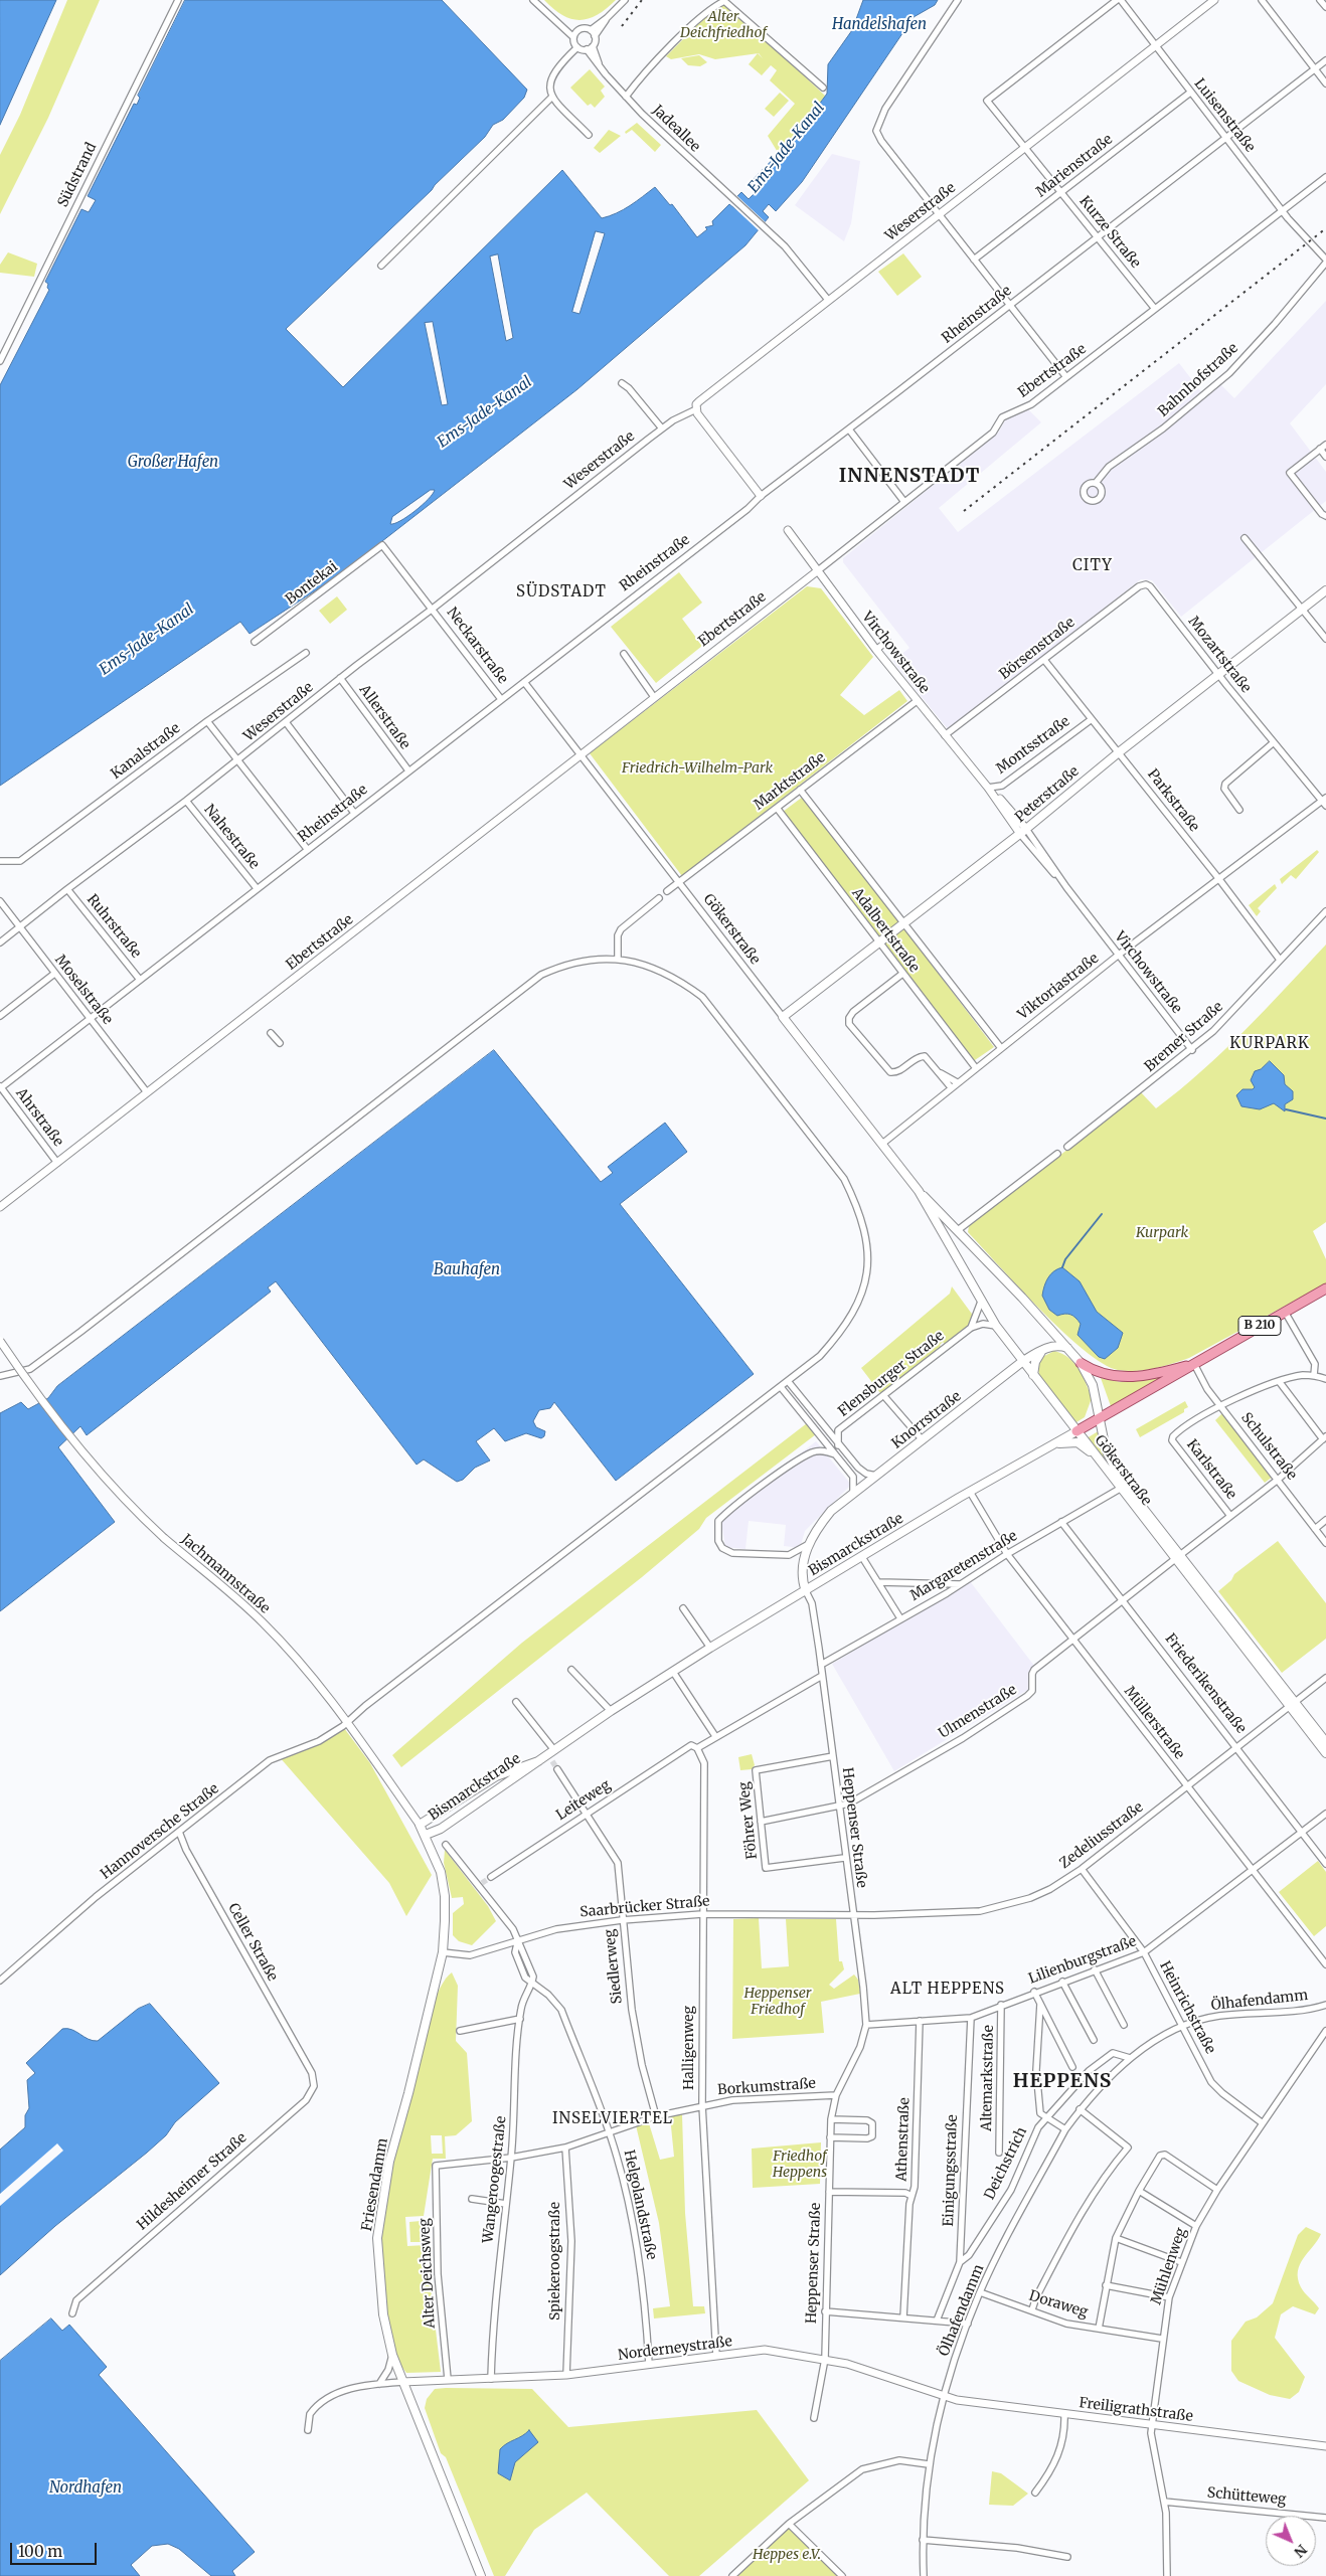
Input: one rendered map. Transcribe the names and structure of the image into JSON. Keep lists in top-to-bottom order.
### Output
{
  "streets": {
    "main road": [
      "Peterstraße",
      "Gökerstraße",
      "B 210",
      "Knorrstraße",
      "Bismarckstraße",
      "Jachmannstraße",
      "Heppenser Straße",
      "Friesendamm"
    ],
    "street": [
      "Luisenstraße",
      "Jadeallee",
      "Marienstraße",
      "Südstrand",
      "Weserstraße",
      "Kurze Straße",
      "Rheinstraße",
      "Ebertstraße",
      "Bahnhofstraße",
      "Bontekai",
      "Neckarstraße",
      "Börsenstraße",
      "Virchowstraße",
      "Mozartstraße",
      "Allerstraße",
      "Montsstraße",
      "Kanalstraße",
      "Marktstraße",
      "Parkstraße",
      "Nahestraße",
      "Ruhrstraße",
      "Adalbertstraße",
      "Viktoriastraße",
      "Moselstraße",
      "Bremer Straße",
      "Ahrstraße",
      "Flensburger Straße",
      "Schulstraße",
      "Karlstraße",
      "Margaretenstraße",
      "Friederikenstraße",
      "Ulmenstraße",
      "Müllerstraße",
      "Leiteweg",
      "Föhrer Weg",
      "Hannoversche Straße",
      "Zedeliusstraße",
      "Saarbrücker Straße",
      "Celler Straße",
      "Lilienburgstraße",
      "Siedlerweg",
      "Ölhafendamm",
      "Heinrichstraße",
      "Halligenweg",
      "Altemarkstraße",
      "Borkumstraße",
      "Athenstraße",
      "Deichstrich",
      "Einigungsstraße",
      "Wangeroogestraße",
      "Hildesheimer Straße",
      "Helgolandstraße",
      "Spiekeroogstraße",
      "Mühlenweg",
      "Alter Deichsweg",
      "Doraweg",
      "Norderneystraße",
      "Freiligrathstraße",
      "Schütteweg"
    ]
  },
  "crossings": [
    ["Luisenstraße", "Marienstraße"],
    ["Luisenstraße", "Weserstraße"],
    ["Luisenstraße", "Kurze Straße"],
    ["Luisenstraße", "Rheinstraße"],
    ["Luisenstraße", "Ebertstraße"],
    ["Luisenstraße", "Bahnhofstraße"],
    ["Jadeallee", "Weserstraße"],
    ["Marienstraße", "Kurze Straße"],
    ["Weserstraße", "Kurze Straße"],
    ["Weserstraße", "Neckarstraße"],
    ["Weserstraße", "Allerstraße"],
    ["Weserstraße", "Nahestraße"],
    ["Weserstraße", "Ruhrstraße"],
    ["Weserstraße", "Moselstraße"],
    ["Kurze Straße", "Rheinstraße"],
    ["Kurze Straße", "Ebertstraße"],
    ["Rheinstraße", "Neckarstraße"],
    ["Rheinstraße", "Allerstraße"],
    ["Rheinstraße", "Nahestraße"],
    ["Rheinstraße", "Ruhrstraße"],
    ["Rheinstraße", "Gökerstraße"],
    ["Rheinstraße", "Moselstraße"],
    ["Rheinstraße", "Ahrstraße"],
    ["Ebertstraße", "Virchowstraße"],
    ["Ebertstraße", "Gökerstraße"],
    ["Ebertstraße", "Moselstraße"],
    ["Ebertstraße", "Ahrstraße"],
    ["Bontekai", "Neckarstraße"],
    ["Börsenstraße", "Virchowstraße"],
    ["Börsenstraße", "Mozartstraße"],
    ["Börsenstraße", "Parkstraße"],
    ["Virchowstraße", "Montsstraße"],
    ["Virchowstraße", "Marktstraße"],
    ["Virchowstraße", "Peterstraße"],
    ["Virchowstraße", "Viktoriastraße"],
    ["Virchowstraße", "Bremer Straße"],
    ["Mozartstraße", "Peterstraße"],
    ["Mozartstraße", "Viktoriastraße"],
    ["Montsstraße", "Parkstraße"],
    ["Marktstraße", "Gökerstraße"],
    ["Marktstraße", "Adalbertstraße"],
    ["Peterstraße", "Parkstraße"],
    ["Peterstraße", "Gökerstraße"],
    ["Peterstraße", "Adalbertstraße"],
    ["Parkstraße", "Viktoriastraße"],
    ["Parkstraße", "Bremer Straße"],
    ["Gökerstraße", "Viktoriastraße"],
    ["Gökerstraße", "Knorrstraße"],
    ["Gökerstraße", "Bismarckstraße"],
    ["Gökerstraße", "Margaretenstraße"],
    ["Gökerstraße", "Ulmenstraße"],
    ["Gökerstraße", "Zedeliusstraße"],
    ["Adalbertstraße", "Viktoriastraße"],
    ["Knorrstraße", "Heppenser Straße"],
    ["Schulstraße", "Karlstraße"],
    ["Schulstraße", "Bismarckstraße"],
    ["Schulstraße", "Ulmenstraße"],
    ["Karlstraße", "Ulmenstraße"],
    ["Bismarckstraße", "Jachmannstraße"],
    ["Bismarckstraße", "Müllerstraße"],
    ["Bismarckstraße", "Heppenser Straße"],
    ["Bismarckstraße", "Friesendamm"],
    ["Margaretenstraße", "Friederikenstraße"],
    ["Margaretenstraße", "Müllerstraße"],
    ["Margaretenstraße", "Heppenser Straße"],
    ["Jachmannstraße", "Hannoversche Straße"],
    ["Jachmannstraße", "Friesendamm"],
    ["Friederikenstraße", "Ulmenstraße"],
    ["Friederikenstraße", "Zedeliusstraße"],
    ["Friederikenstraße", "Lilienburgstraße"],
    ["Ulmenstraße", "Müllerstraße"],
    ["Ulmenstraße", "Föhrer Weg"],
    ["Ulmenstraße", "Heppenser Straße"],
    ["Müllerstraße", "Zedeliusstraße"],
    ["Müllerstraße", "Lilienburgstraße"],
    ["Leiteweg", "Siedlerweg"],
    ["Leiteweg", "Halligenweg"],
    ["Föhrer Weg", "Heppenser Straße"],
    ["Heppenser Straße", "Zedeliusstraße"],
    ["Heppenser Straße", "Saarbrücker Straße"],
    ["Heppenser Straße", "Lilienburgstraße"],
    ["Heppenser Straße", "Borkumstraße"],
    ["Heppenser Straße", "Norderneystraße"],
    ["Hannoversche Straße", "Celler Straße"],
    ["Zedeliusstraße", "Saarbrücker Straße"],
    ["Zedeliusstraße", "Heinrichstraße"],
    ["Saarbrücker Straße", "Siedlerweg"],
    ["Saarbrücker Straße", "Halligenweg"],
    ["Saarbrücker Straße", "Friesendamm"],
    ["Saarbrücker Straße", "Helgolandstraße"],
    ["Celler Straße", "Hildesheimer Straße"],
    ["Lilienburgstraße", "Heinrichstraße"],
    ["Lilienburgstraße", "Altemarkstraße"],
    ["Lilienburgstraße", "Athenstraße"],
    ["Lilienburgstraße", "Einigungsstraße"],
    ["Siedlerweg", "Borkumstraße"],
    ["Ölhafendamm", "Heinrichstraße"],
    ["Ölhafendamm", "Deichstrich"],
    ["Ölhafendamm", "Doraweg"],
    ["Ölhafendamm", "Norderneystraße"],
    ["Ölhafendamm", "Freiligrathstraße"],
    ["Heinrichstraße", "Mühlenweg"],
    ["Halligenweg", "Borkumstraße"],
    ["Halligenweg", "Norderneystraße"],
    ["Borkumstraße", "Wangeroogestraße"],
    ["Borkumstraße", "Helgolandstraße"],
    ["Borkumstraße", "Spiekeroogstraße"],
    ["Borkumstraße", "Alter Deichsweg"],
    ["Deichstrich", "Einigungsstraße"],
    ["Wangeroogestraße", "Helgolandstraße"],
    ["Wangeroogestraße", "Norderneystraße"],
    ["Friesendamm", "Norderneystraße"],
    ["Helgolandstraße", "Norderneystraße"],
    ["Spiekeroogstraße", "Norderneystraße"],
    ["Mühlenweg", "Doraweg"],
    ["Mühlenweg", "Freiligrathstraße"],
    ["Mühlenweg", "Schütteweg"],
    ["Alter Deichsweg", "Norderneystraße"],
    ["Norderneystraße", "Freiligrathstraße"]
  ],
  "districts": [
    "INNENSTADT",
    "CITY",
    "SÜDSTADT",
    "KURPARK",
    "ALT HEPPENS",
    "HEPPENS",
    "INSELVIERTEL"
  ],
  "water": [
    "Handelshafen",
    "Ems-Jade-Kanal",
    "Großer Hafen",
    "Bauhafen",
    "Nordhafen"
  ],
  "parks": [
    "Alter Deichfriedhof",
    "Friedrich-Wilhelm-Park",
    "Kurpark",
    "Heppenser Friedhof",
    "Friedhof Heppens",
    "Heppes e.V."
  ],
  "scale_bar": "100 m",
  "north": "bottom right"
}
